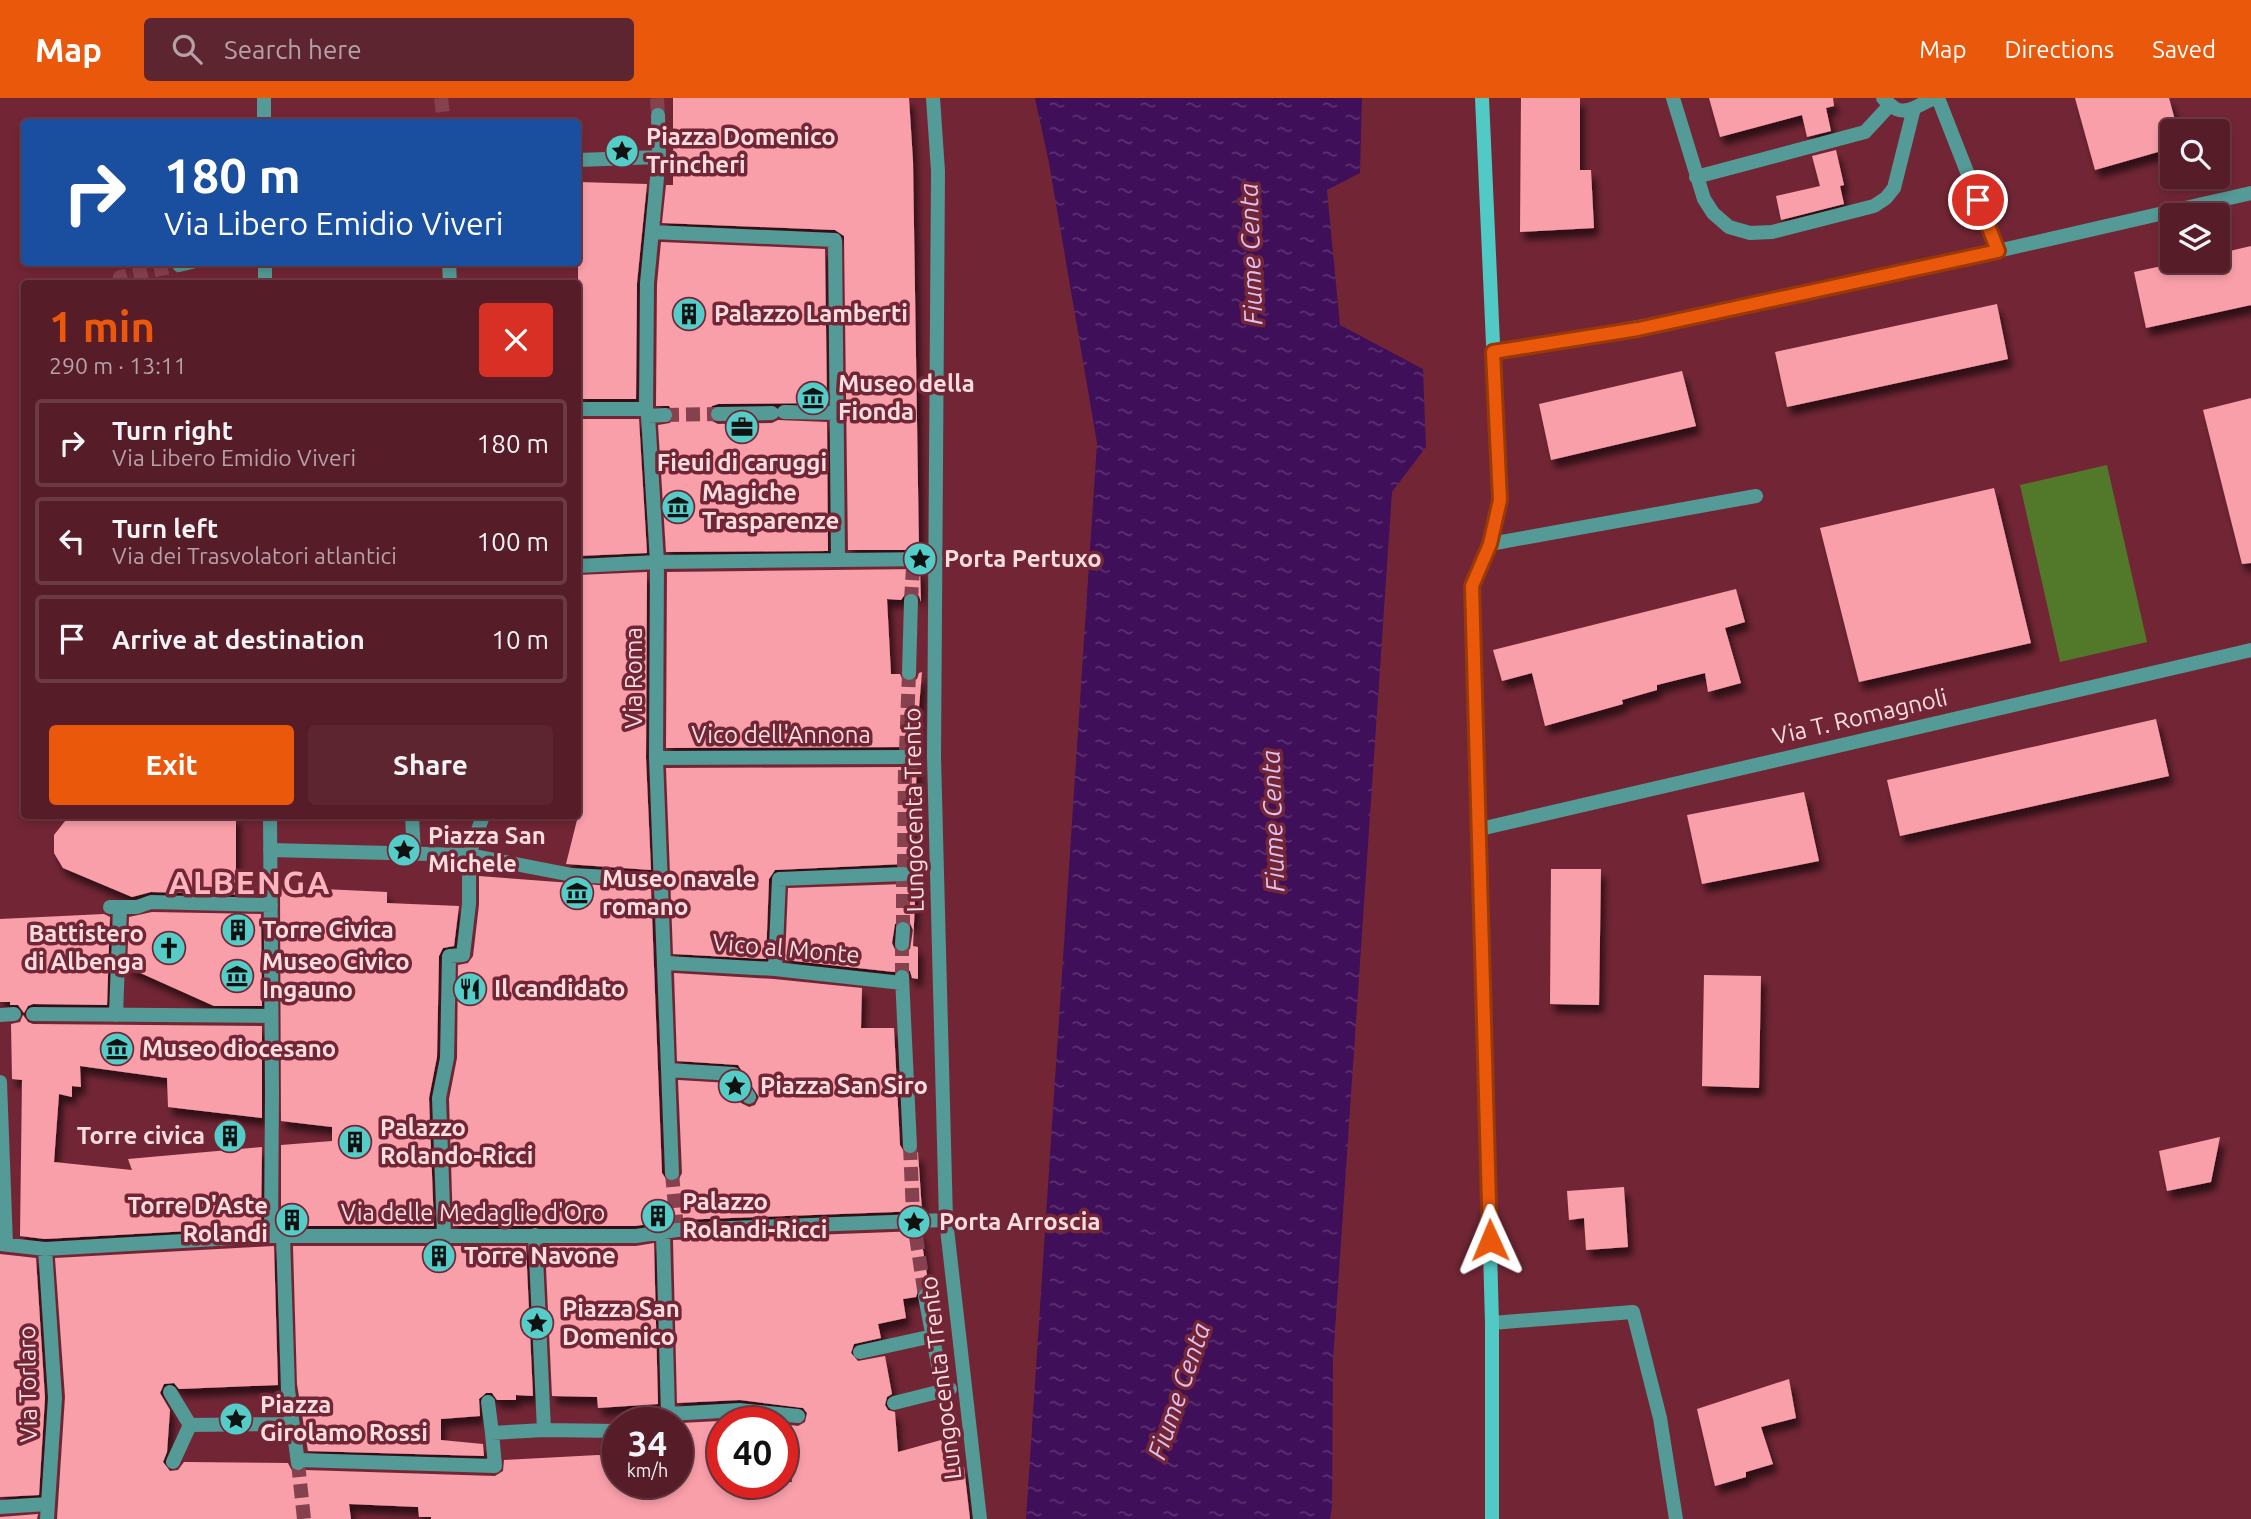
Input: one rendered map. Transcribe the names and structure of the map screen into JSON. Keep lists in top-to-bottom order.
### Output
{
  "streets": {
    "street": [
      "Via Roma",
      "Via T. Romagnoli",
      "Vico dell'Annona",
      "Lungocenta Trento",
      "Vico al Monte",
      "Via delle Medaglie d'Oro",
      "Via Torlaro"
    ]
  },
  "crossings": [
    ["Via Roma", "Vico dell'Annona"],
    ["Via Roma", "Vico al Monte"],
    ["Lungocenta Trento", "Via delle Medaglie d'Oro"],
    ["Via delle Medaglie d'Oro", "Via Torlaro"]
  ],
  "districts": ["ALBENGA"],
  "water": ["Fiume Centa"],
  "places": {
    "place": [
      "Piazza Domenico Trincheri",
      "Porta Pertuxo",
      "Piazza San Michele",
      "Piazza San Siro",
      "Porta Arroscia",
      "Piazza San Domenico",
      "Piazza Girolamo Rossi"
    ],
    "building": [
      "Palazzo Lamberti",
      "Torre Civica",
      "Torre civica",
      "Palazzo Rolando-Ricci",
      "Palazzo Rolandi-Ricci",
      "Torre D'Aste Rolandi",
      "Torre Navone"
    ],
    "museum": [
      "Museo della Fionda",
      "Magiche Trasparenze",
      "Museo navale romano",
      "Museo Civico Ingauno",
      "Museo diocesano"
    ],
    "office": ["Fieui di caruggi"],
    "church": ["Battistero di Albenga"],
    "restaurant": ["Il candidato"]
  },
  "page": {
    "header": "Map",
    "search": "Search here",
    "nav": ["Map", "Directions", "Saved"],
    "turn": ["180 m", "Via Libero Emidio Viveri"],
    "heading": ["1 min", "290 m · 13:11"],
    "list": [
      {
        "name": "Turn right",
        "note": "Via Libero Emidio Viveri",
        "value": "180 m"
      },
      {
        "name": "Turn left",
        "note": "Via dei Trasvolatori atlantici",
        "value": "100 m"
      },
      {
        "name": "Arrive at destination",
        "value": "10 m"
      }
    ],
    "buttons": ["Exit", "Share"],
    "speed": "34 km/h",
    "limit": "40"
  }
}
